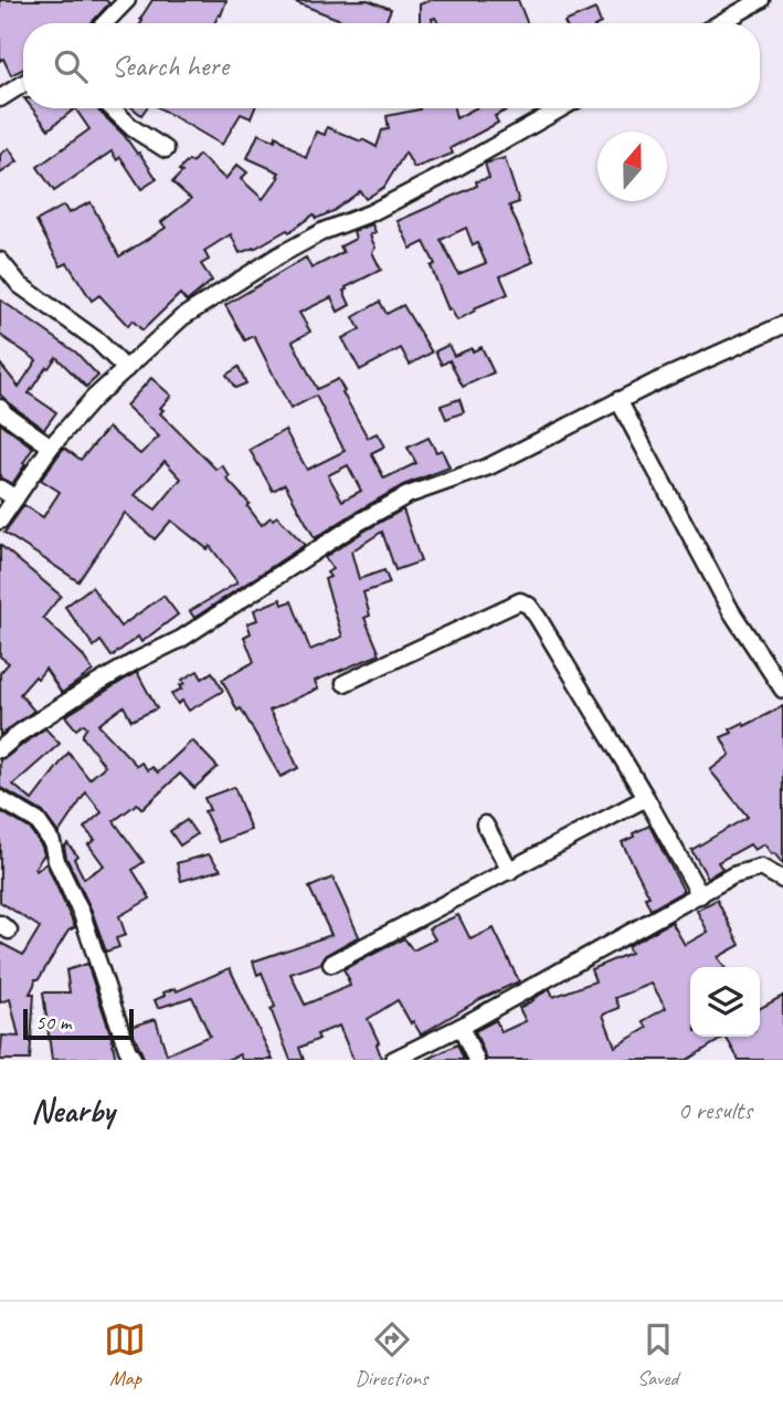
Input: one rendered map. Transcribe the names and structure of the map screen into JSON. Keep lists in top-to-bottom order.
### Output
{
  "scale_bar": "50 m",
  "north": "top",
  "page": {
    "search": "Search here",
    "scale": "50 m",
    "heading": ["Nearby", "0 results"],
    "nav": ["Map", "Directions", "Saved"]
  }
}
